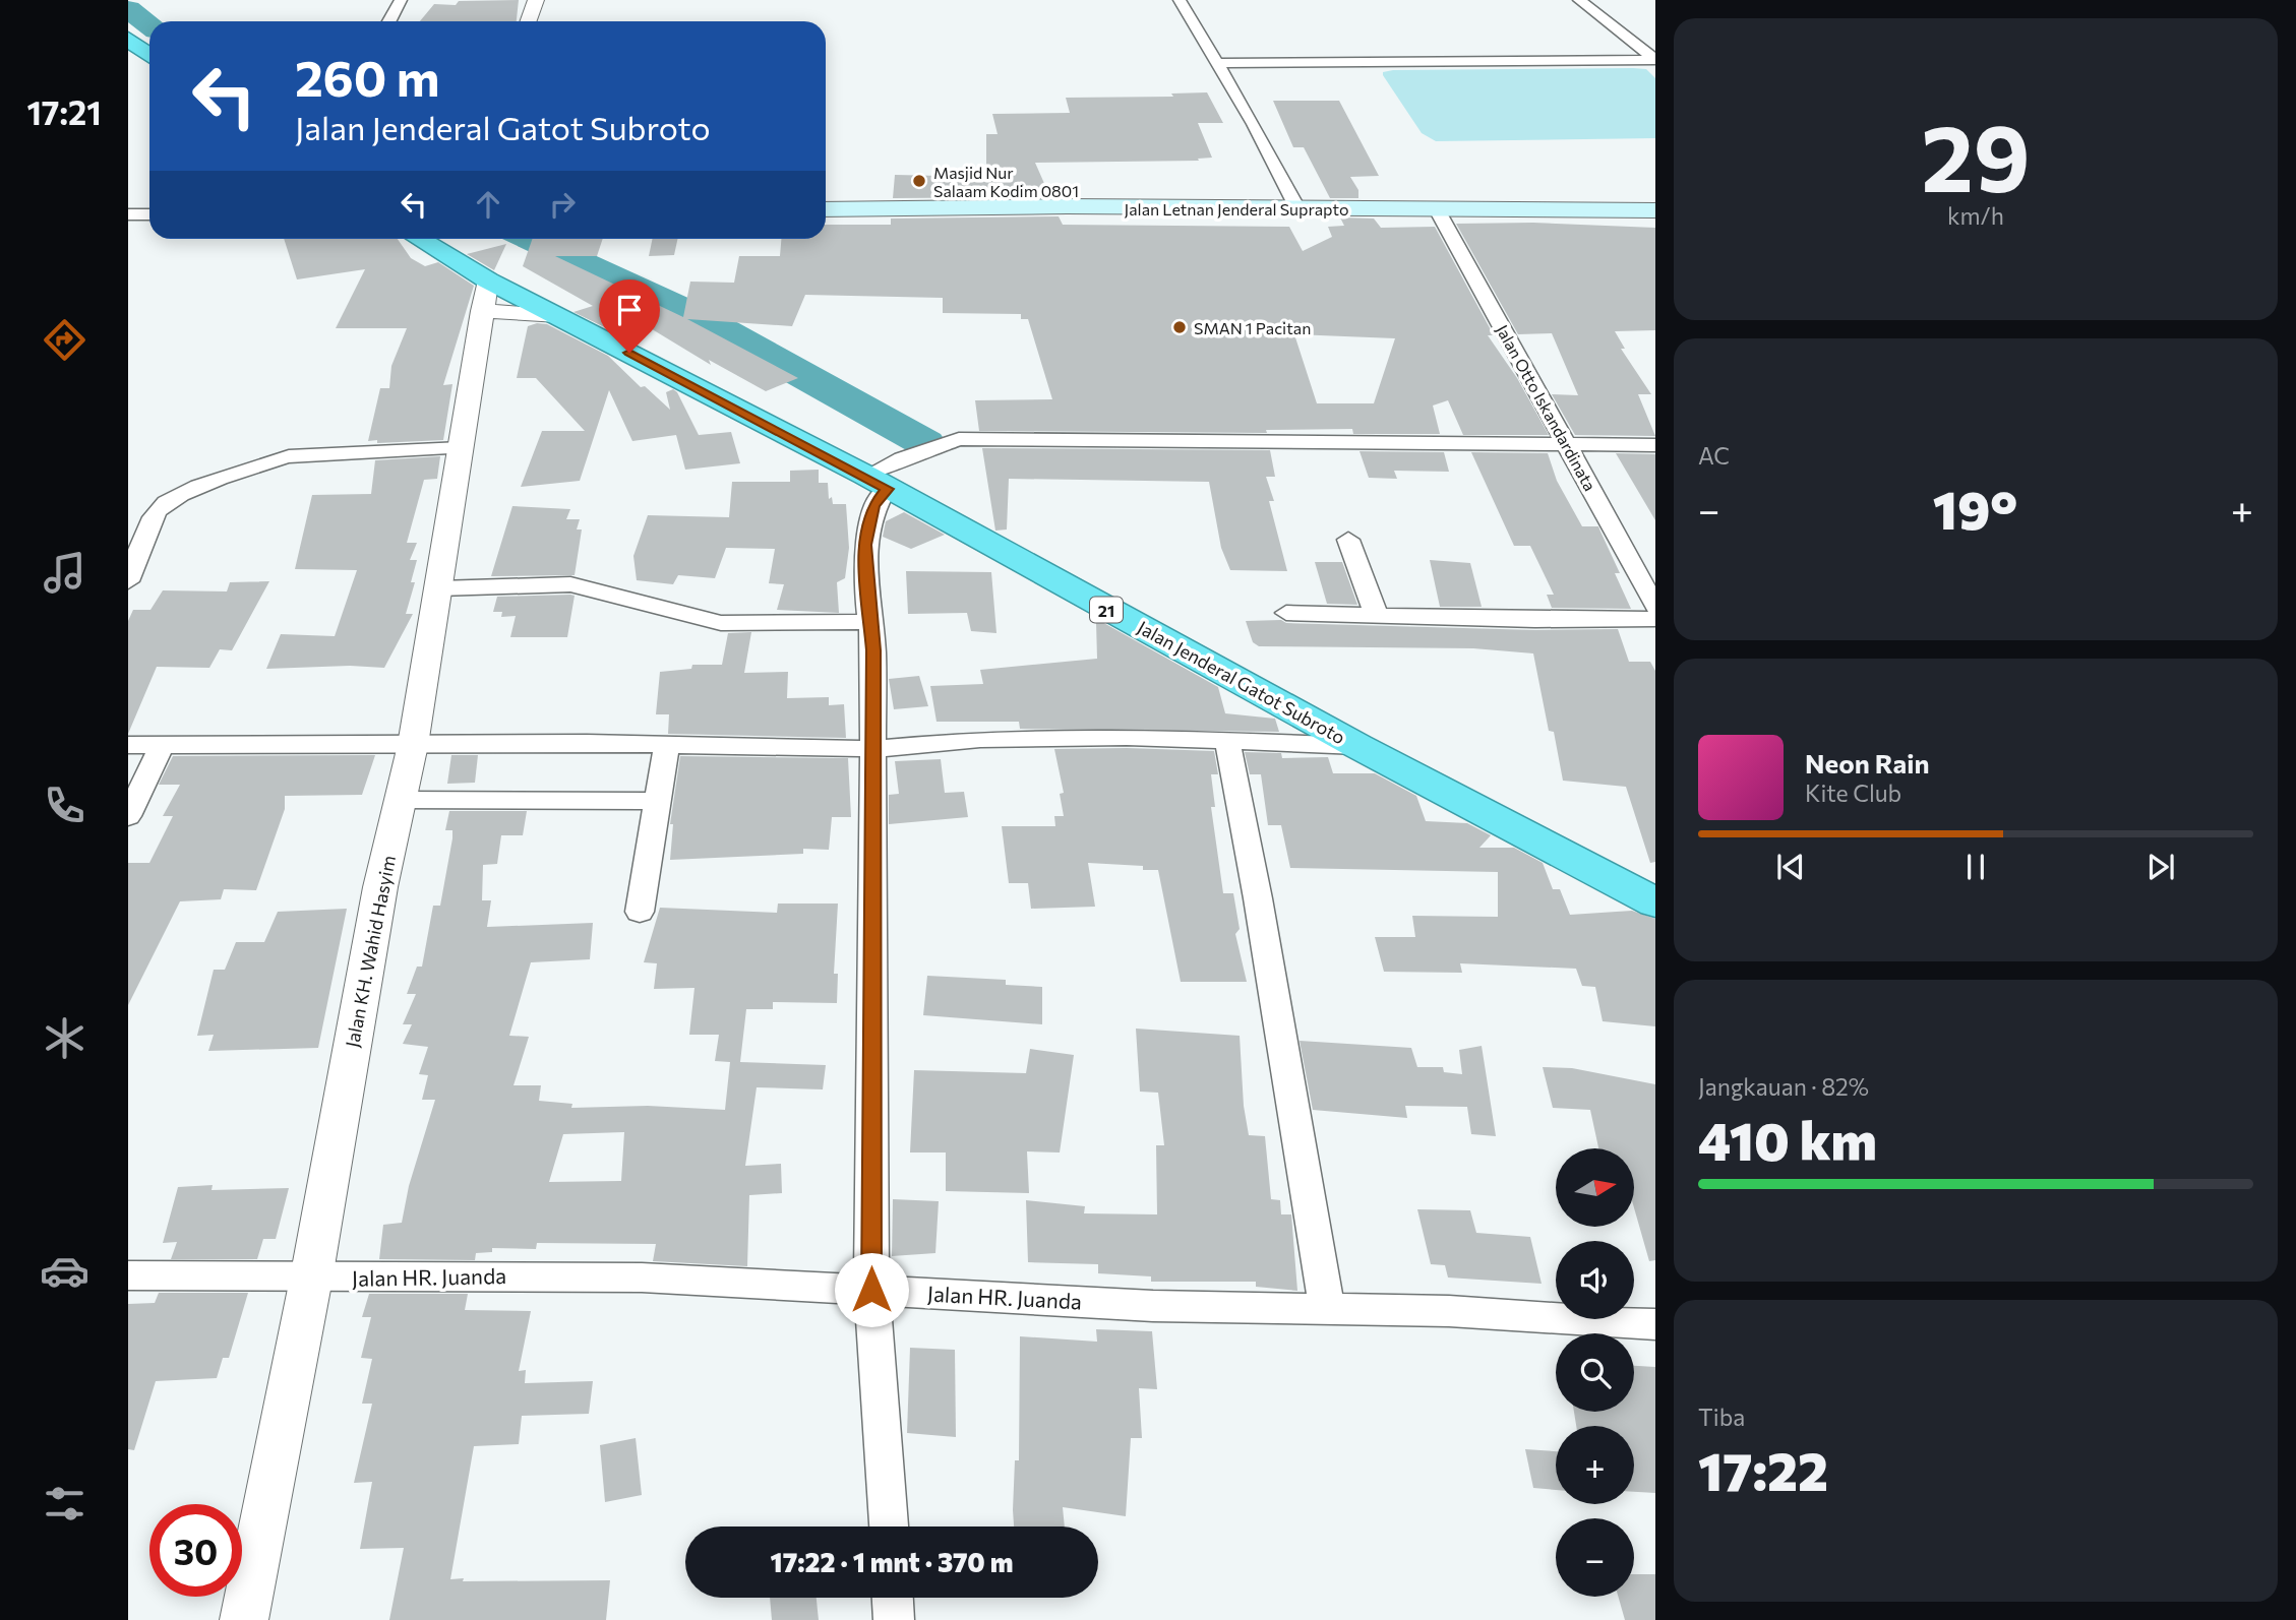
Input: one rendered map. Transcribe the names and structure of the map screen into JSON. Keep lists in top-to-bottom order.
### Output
{
  "streets": {
    "highway": ["21", "Jalan Jenderal Gatot Subroto"],
    "main road": ["Jalan Letnan Jenderal Suprapto"],
    "street": ["Jalan Otto Iskandardinata", "Jalan KH. Wahid Hasyim", "Jalan HR. Juanda"]
  },
  "crossings": [
    ["Jalan Letnan Jenderal Suprapto", "Jalan Otto Iskandardinata"],
    ["21", "Jalan Jenderal Gatot Subroto"],
    ["21", "Jalan KH. Wahid Hasyim"],
    ["Jalan Jenderal Gatot Subroto", "Jalan KH. Wahid Hasyim"],
    ["Jalan KH. Wahid Hasyim", "Jalan HR. Juanda"]
  ],
  "places": ["Masjid Nur Salaam Kodim 0801", "SMAN 1 Pacitan"],
  "north": "right",
  "page": {
    "tabs": "17:21",
    "tile": [
      ["29", "km/h"],
      "AC",
      ["Jangkauan · 82%", "410 km"],
      ["Tiba", "17:22"]
    ],
    "turn": ["260 m", "Jalan Jenderal Gatot Subroto"],
    "heat": ["−", "19°", "+"],
    "song": ["Neon Rain", "Kite Club"],
    "map_buttons": ["+", "−"],
    "limit": "30",
    "trip": "17:22 · 1 mnt · 370 m"
  }
}
